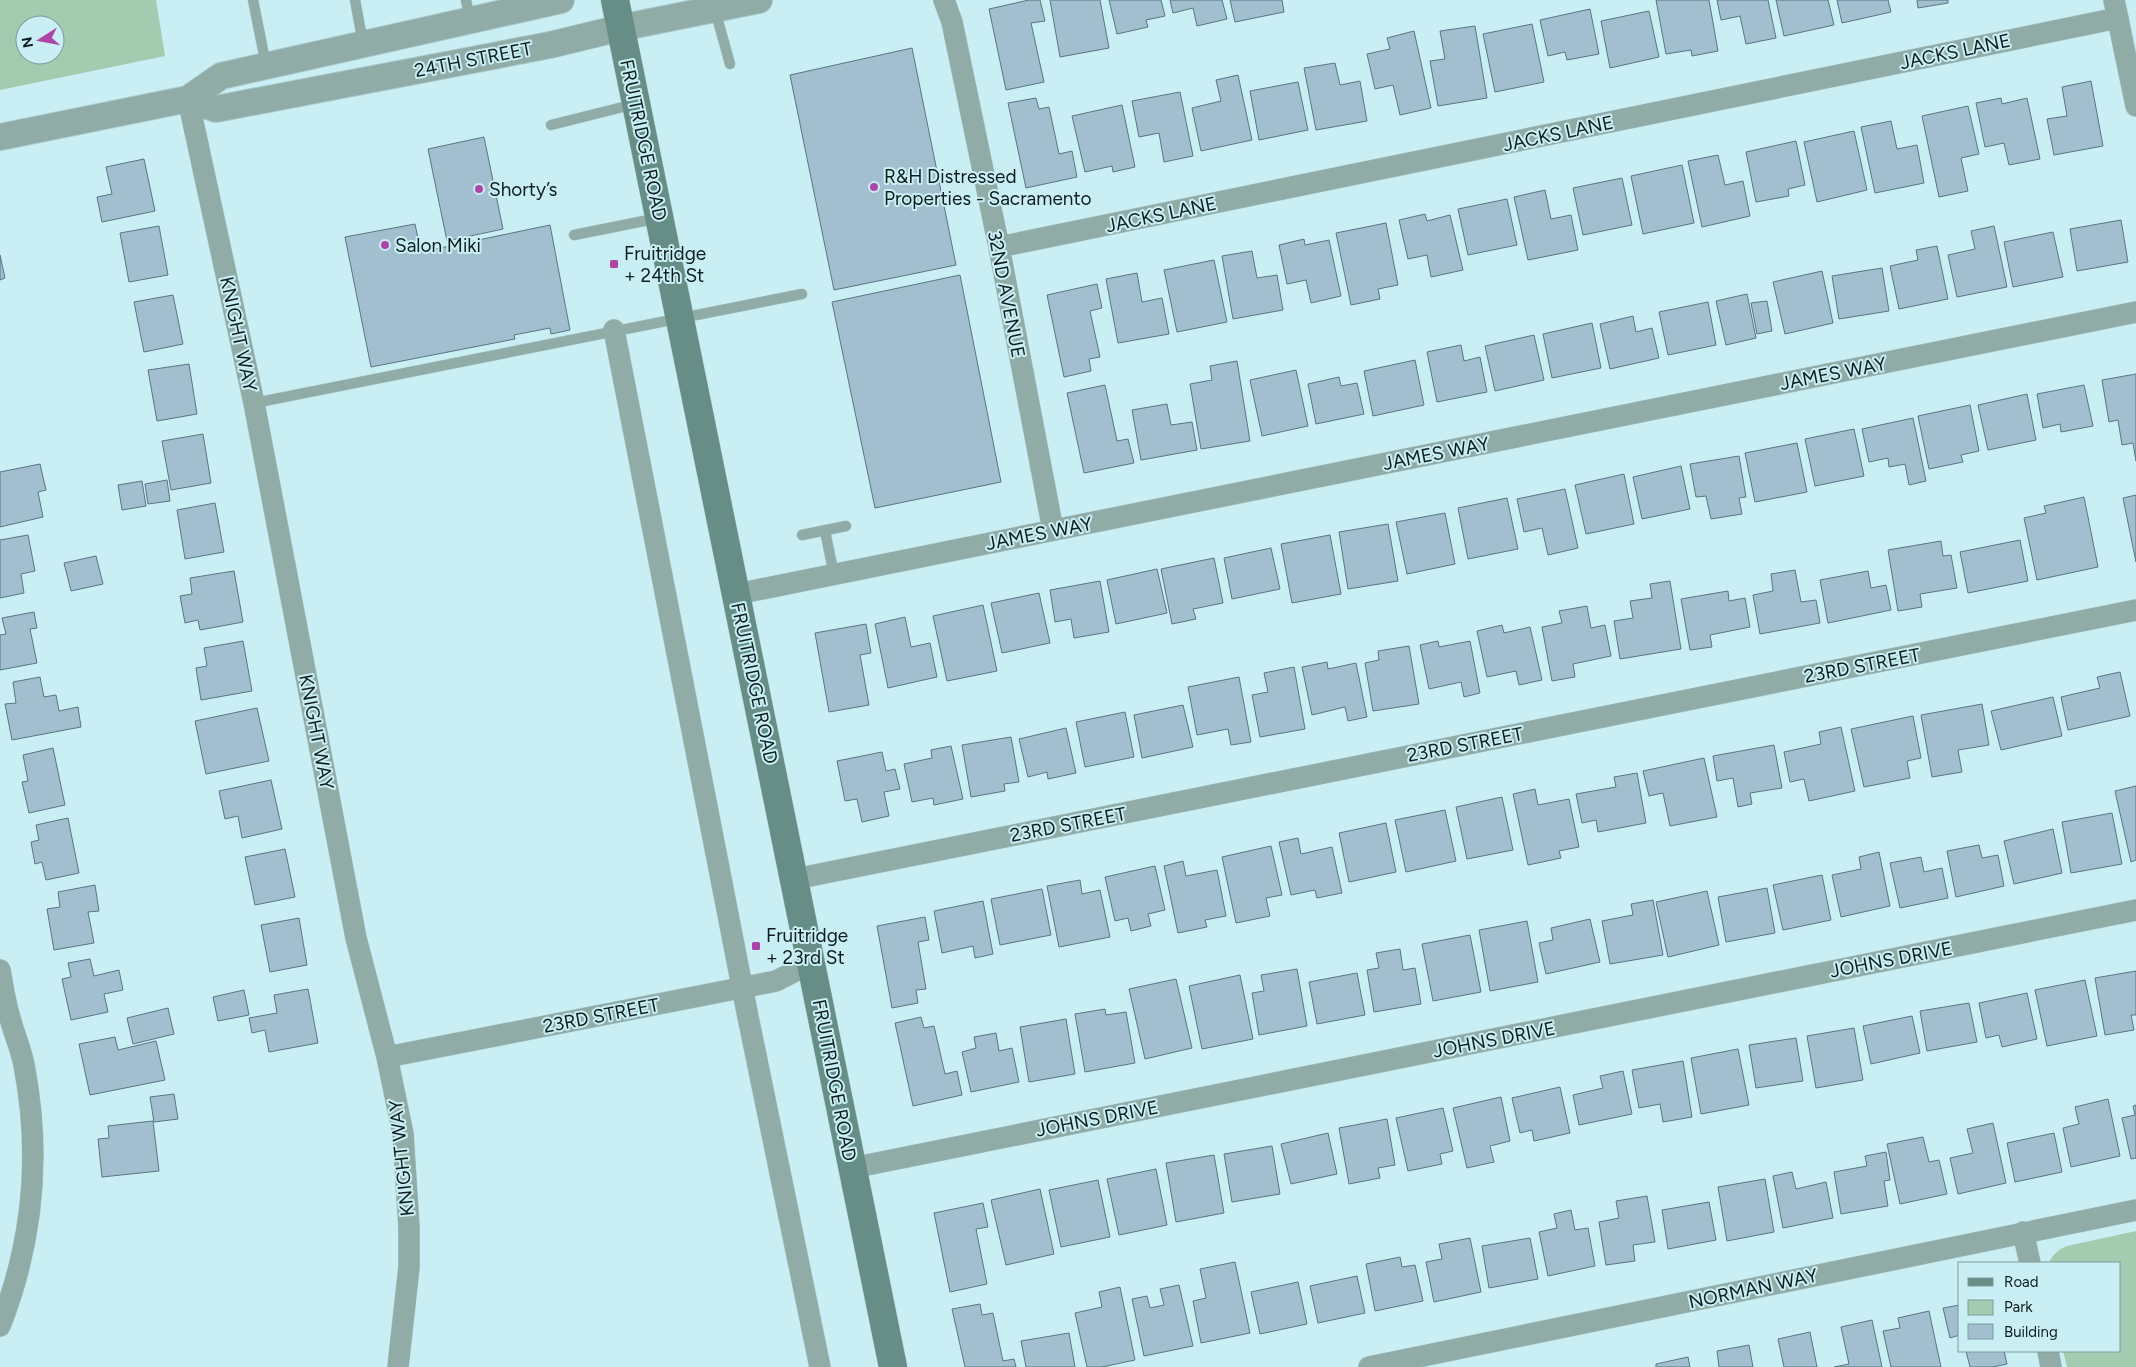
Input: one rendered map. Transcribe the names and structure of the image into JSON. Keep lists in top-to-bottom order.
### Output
{
  "streets": {
    "main road": ["FRUITRIDGE ROAD"],
    "street": [
      "JACKS LANE",
      "24TH STREET",
      "32ND AVENUE",
      "KNIGHT WAY",
      "JAMES WAY",
      "23RD STREET",
      "JOHNS DRIVE",
      "NORMAN WAY"
    ]
  },
  "crossings": [
    ["JACKS LANE", "32ND AVENUE"],
    ["24TH STREET", "FRUITRIDGE ROAD"],
    ["24TH STREET", "KNIGHT WAY"],
    ["FRUITRIDGE ROAD", "JAMES WAY"],
    ["FRUITRIDGE ROAD", "23RD STREET"],
    ["FRUITRIDGE ROAD", "JOHNS DRIVE"],
    ["32ND AVENUE", "JAMES WAY"],
    ["KNIGHT WAY", "23RD STREET"]
  ],
  "places": {
    "other": ["R&H Distressed Properties - Sacramento", "Shorty’s", "Salon Miki"],
    "transit": ["Fruitridge + 24th St", "Fruitridge + 23rd St"]
  },
  "legend": ["Road", "Park", "Building"],
  "north": "left"
}
